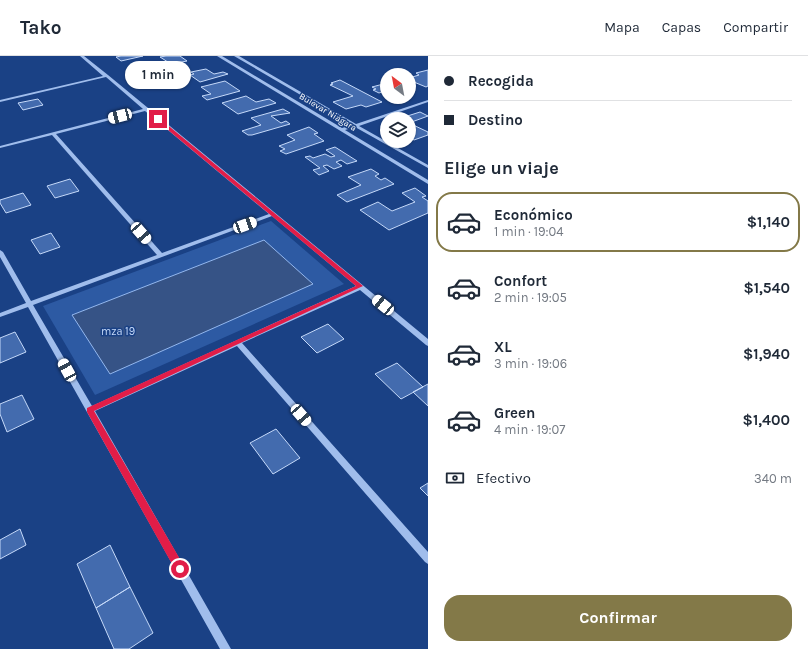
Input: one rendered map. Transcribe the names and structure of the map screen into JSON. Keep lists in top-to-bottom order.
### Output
{
  "streets": {
    "street": ["Bulevar Niágara"]
  },
  "parks": ["mza 19"],
  "north": "top left",
  "page": {
    "header": "Tako",
    "nav": ["Mapa", "Capas", "Compartir"],
    "banner": ["Recogida", "Destino"],
    "bubble": "1 min",
    "heading": "Elige un viaje",
    "list": [
      {
        "name": "Económico",
        "note": "1 min · 19:04",
        "value": "$1,140"
      },
      {
        "name": "Confort",
        "note": "2 min · 19:05",
        "value": "$1,540"
      },
      {
        "name": "XL",
        "note": "3 min · 19:06",
        "value": "$1,940"
      },
      {
        "name": "Green",
        "note": "4 min · 19:07",
        "value": "$1,400"
      }
    ],
    "pay": ["Efectivo", "340 m"],
    "buttons": "Confirmar"
  }
}
